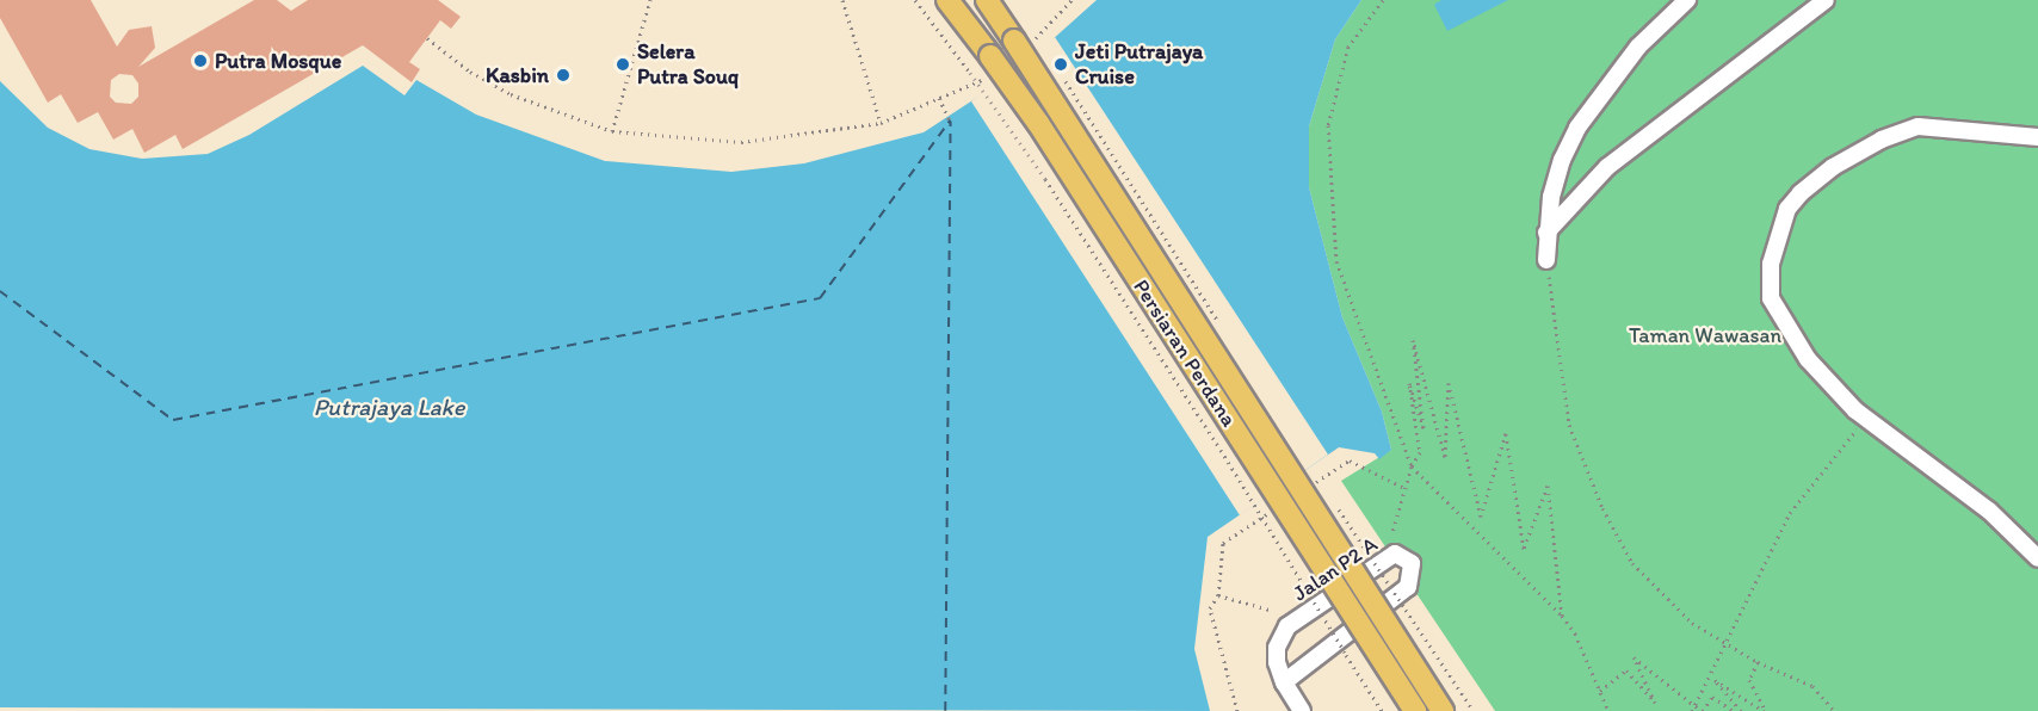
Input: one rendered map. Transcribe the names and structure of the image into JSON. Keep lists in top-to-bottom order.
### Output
{
  "streets": {
    "main road": ["Persiaran Perdana"],
    "street": ["Jalan P2 A"]
  },
  "water": ["Putrajaya Lake"],
  "parks": ["Taman Wawasan"],
  "places": [
    "Putra Mosque",
    "Selera Putra Souq",
    "Jeti Putrajaya Cruise",
    "Kasbin"
  ]
}
